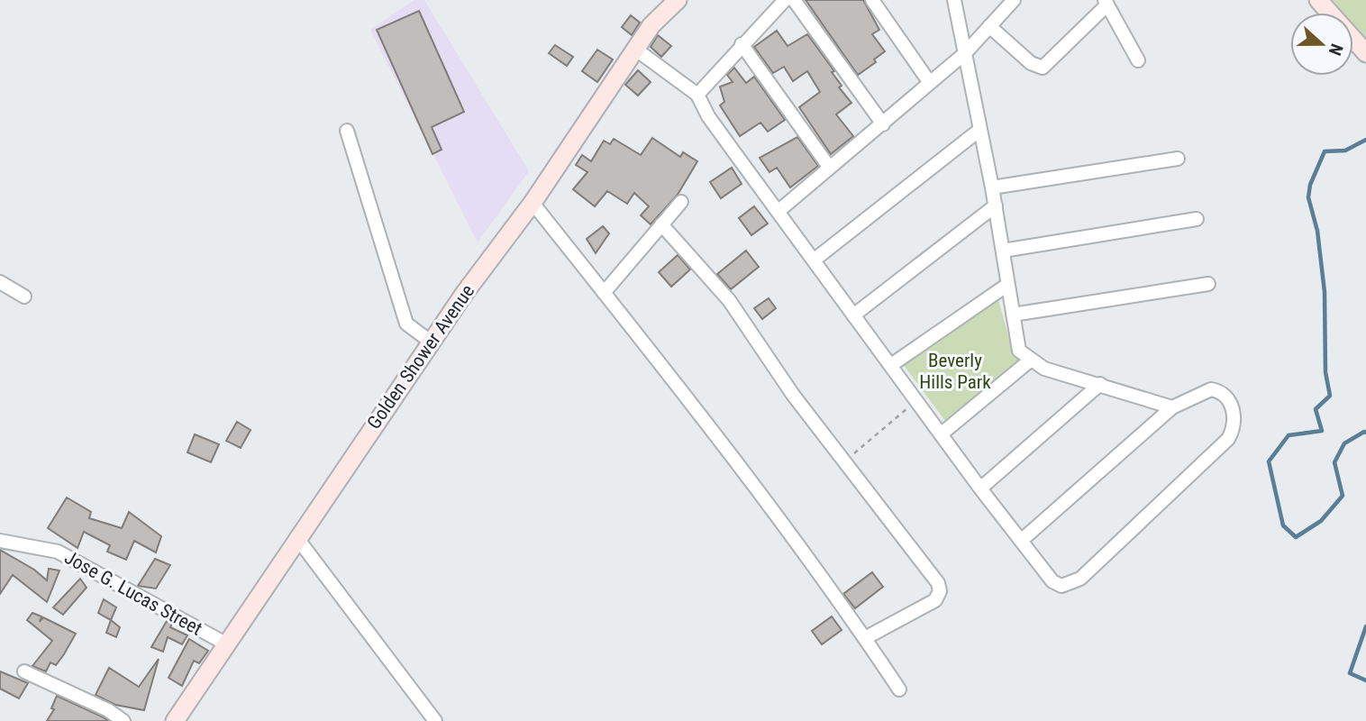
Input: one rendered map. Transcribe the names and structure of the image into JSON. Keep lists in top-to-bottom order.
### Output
{
  "streets": {
    "street": ["Golden Shower Avenue", "Jose G. Lucas Street"]
  },
  "crossings": [
    ["Golden Shower Avenue", "Jose G. Lucas Street"]
  ],
  "parks": ["Beverly Hills Park"],
  "north": "right"
}
